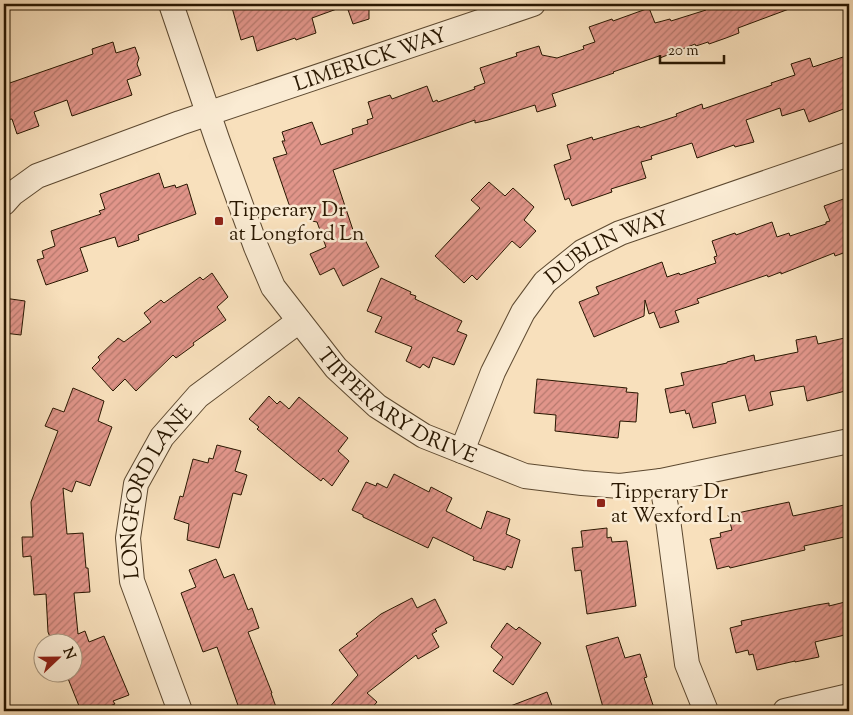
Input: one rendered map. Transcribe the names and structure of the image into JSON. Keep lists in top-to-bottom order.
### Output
{
  "streets": {
    "street": [
      "LIMERICK WAY",
      "DUBLIN WAY",
      "TIPPERARY DRIVE",
      "LONGFORD LANE"
    ]
  },
  "crossings": [
    ["LIMERICK WAY", "TIPPERARY DRIVE"],
    ["DUBLIN WAY", "TIPPERARY DRIVE"],
    ["TIPPERARY DRIVE", "LONGFORD LANE"]
  ],
  "places": {
    "transit": ["Tipperary Dr at Longford Ln", "Tipperary Dr at Wexford Ln"]
  },
  "scale_bar": "20 m",
  "north": "right"
}
